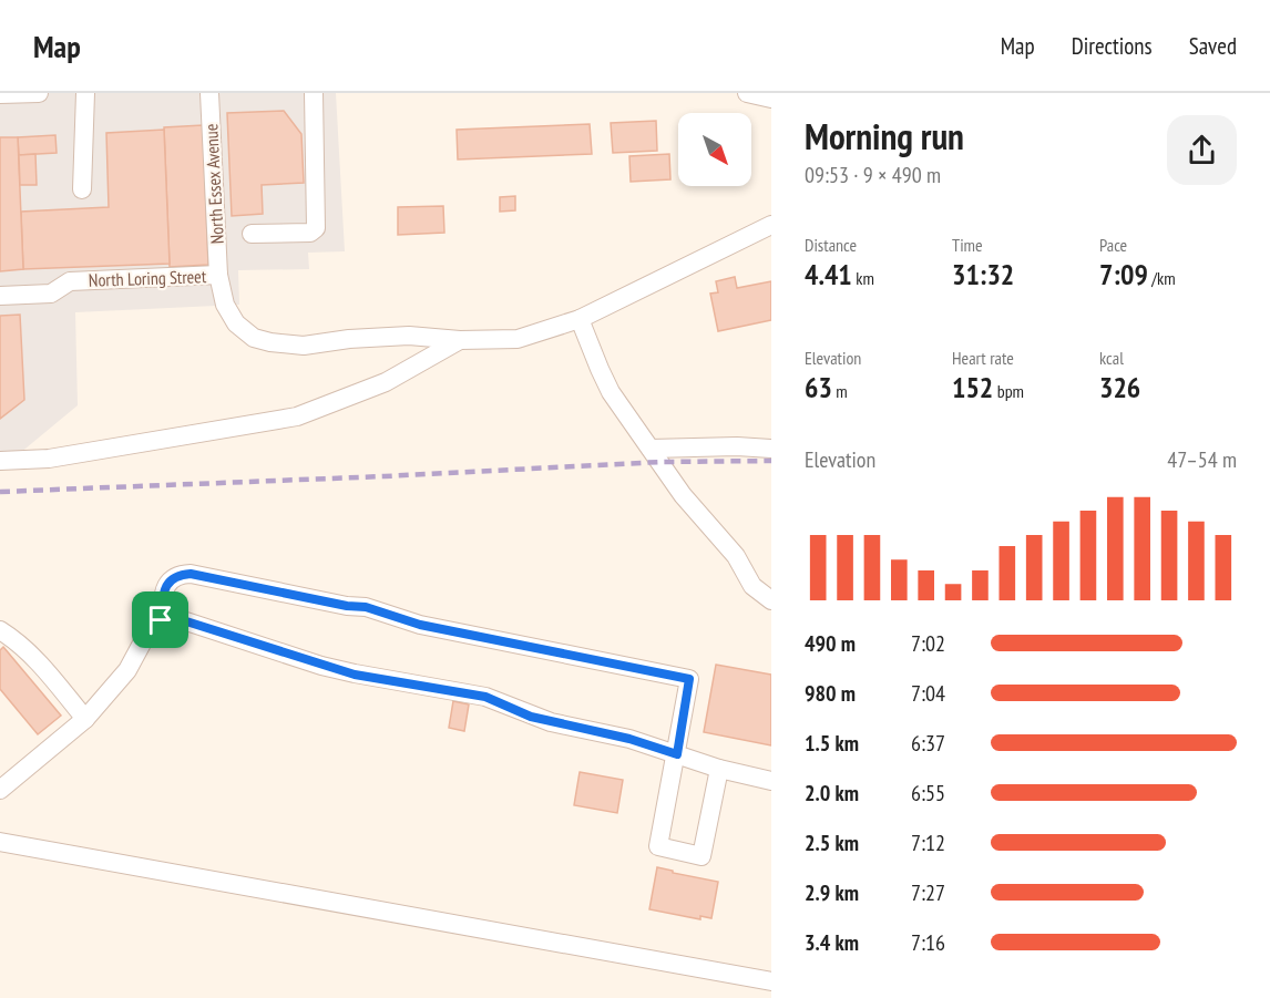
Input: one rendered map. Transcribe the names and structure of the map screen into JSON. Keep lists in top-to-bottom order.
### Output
{
  "streets": {
    "street": ["North Essex Avenue", "North Loring Street"]
  },
  "crossings": [
    ["North Essex Avenue", "North Loring Street"]
  ],
  "north": "bottom right",
  "page": {
    "header": "Map",
    "nav": ["Map", "Directions", "Saved"],
    "heading": ["Morning run", "09:53 · 9 × 490 m"],
    "stats": [
      ["Distance", "4.41 km"],
      ["Time", "31:32"],
      ["Pace", "7:09 /km"],
      ["Elevation", "63 m"],
      ["Heart rate", "152 bpm"],
      ["kcal", "326"]
    ],
    "chart": ["Elevation", "47–54 m"],
    "list": [
      {
        "name": "490 m",
        "note": "7:02"
      },
      {
        "name": "980 m",
        "note": "7:04"
      },
      {
        "name": "1.5 km",
        "note": "6:37"
      },
      {
        "name": "2.0 km",
        "note": "6:55"
      },
      {
        "name": "2.5 km",
        "note": "7:12"
      },
      {
        "name": "2.9 km",
        "note": "7:27"
      },
      {
        "name": "3.4 km",
        "note": "7:16"
      }
    ]
  }
}
